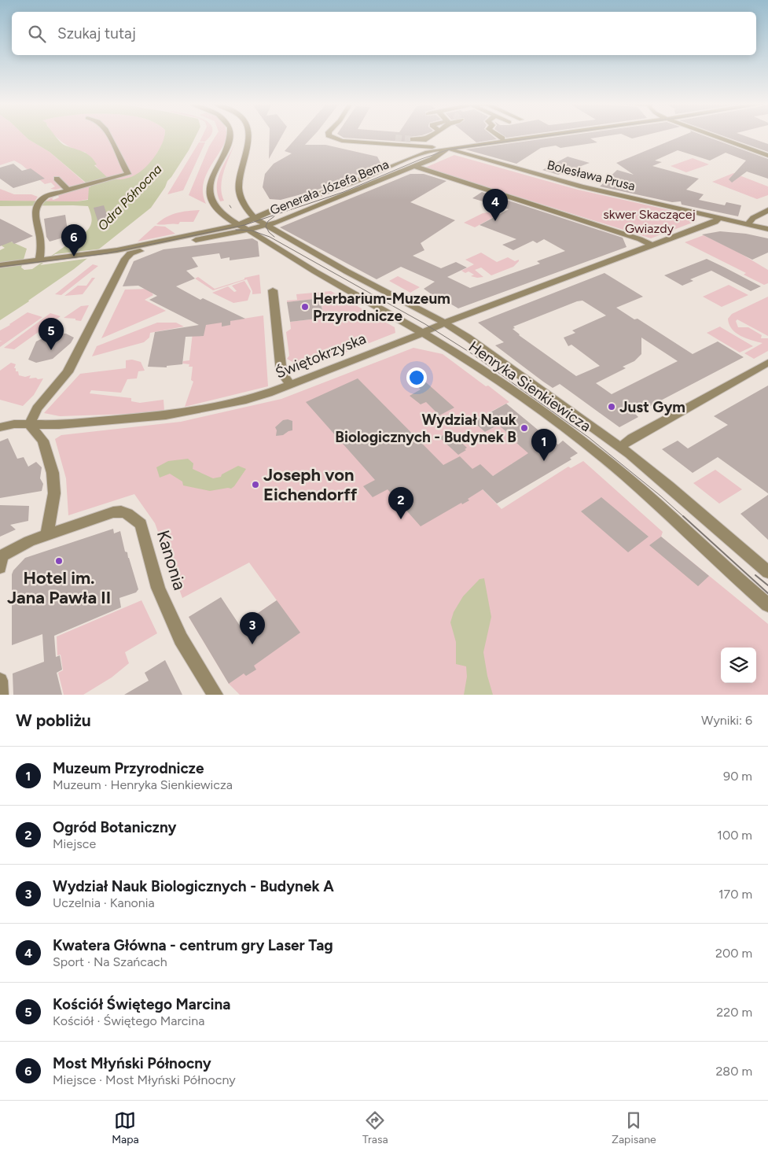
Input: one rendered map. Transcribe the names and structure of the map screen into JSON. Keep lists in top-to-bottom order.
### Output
{
  "streets": {
    "street": [
      "Bolesława Prusa",
      "Generała Józefa Bema",
      "Świętokrzyska",
      "Henryka Sienkiewicza",
      "Kanonia"
    ]
  },
  "crossings": [
    ["Bolesława Prusa", "Generała Józefa Bema"],
    ["Bolesława Prusa", "Świętokrzyska"],
    ["Generała Józefa Bema", "Henryka Sienkiewicza"],
    ["Świętokrzyska", "Henryka Sienkiewicza"]
  ],
  "water": ["Odra Północna"],
  "parks": ["skwer Skaczącej Gwiazdy"],
  "places": [
    "Herbarium-Muzeum Przyrodnicze",
    "Just Gym",
    "Wydział Nauk Biologicznych - Budynek B",
    "Joseph von Eichendorff",
    "Hotel im. Jana Pawła II"
  ],
  "page": {
    "search": "Szukaj tutaj",
    "pins": [
      "4",
      "6",
      "5",
      "1",
      "2",
      "3"
    ],
    "heading": ["W pobliżu", "Wyniki: 6"],
    "list": [
      {
        "mark": "1",
        "name": "Muzeum Przyrodnicze",
        "note": "Muzeum · Henryka Sienkiewicza",
        "value": "90 m"
      },
      {
        "mark": "2",
        "name": "Ogród Botaniczny",
        "note": "Miejsce",
        "value": "100 m"
      },
      {
        "mark": "3",
        "name": "Wydział Nauk Biologicznych - Budynek A",
        "note": "Uczelnia · Kanonia",
        "value": "170 m"
      },
      {
        "mark": "4",
        "name": "Kwatera Główna - centrum gry Laser Tag",
        "note": "Sport · Na Szańcach",
        "value": "200 m"
      },
      {
        "mark": "5",
        "name": "Kościół Świętego Marcina",
        "note": "Kościół · Świętego Marcina",
        "value": "220 m"
      },
      {
        "mark": "6",
        "name": "Most Młyński Północny",
        "note": "Miejsce · Most Młyński Północny",
        "value": "280 m"
      }
    ],
    "nav": ["Mapa", "Trasa", "Zapisane"]
  }
}
